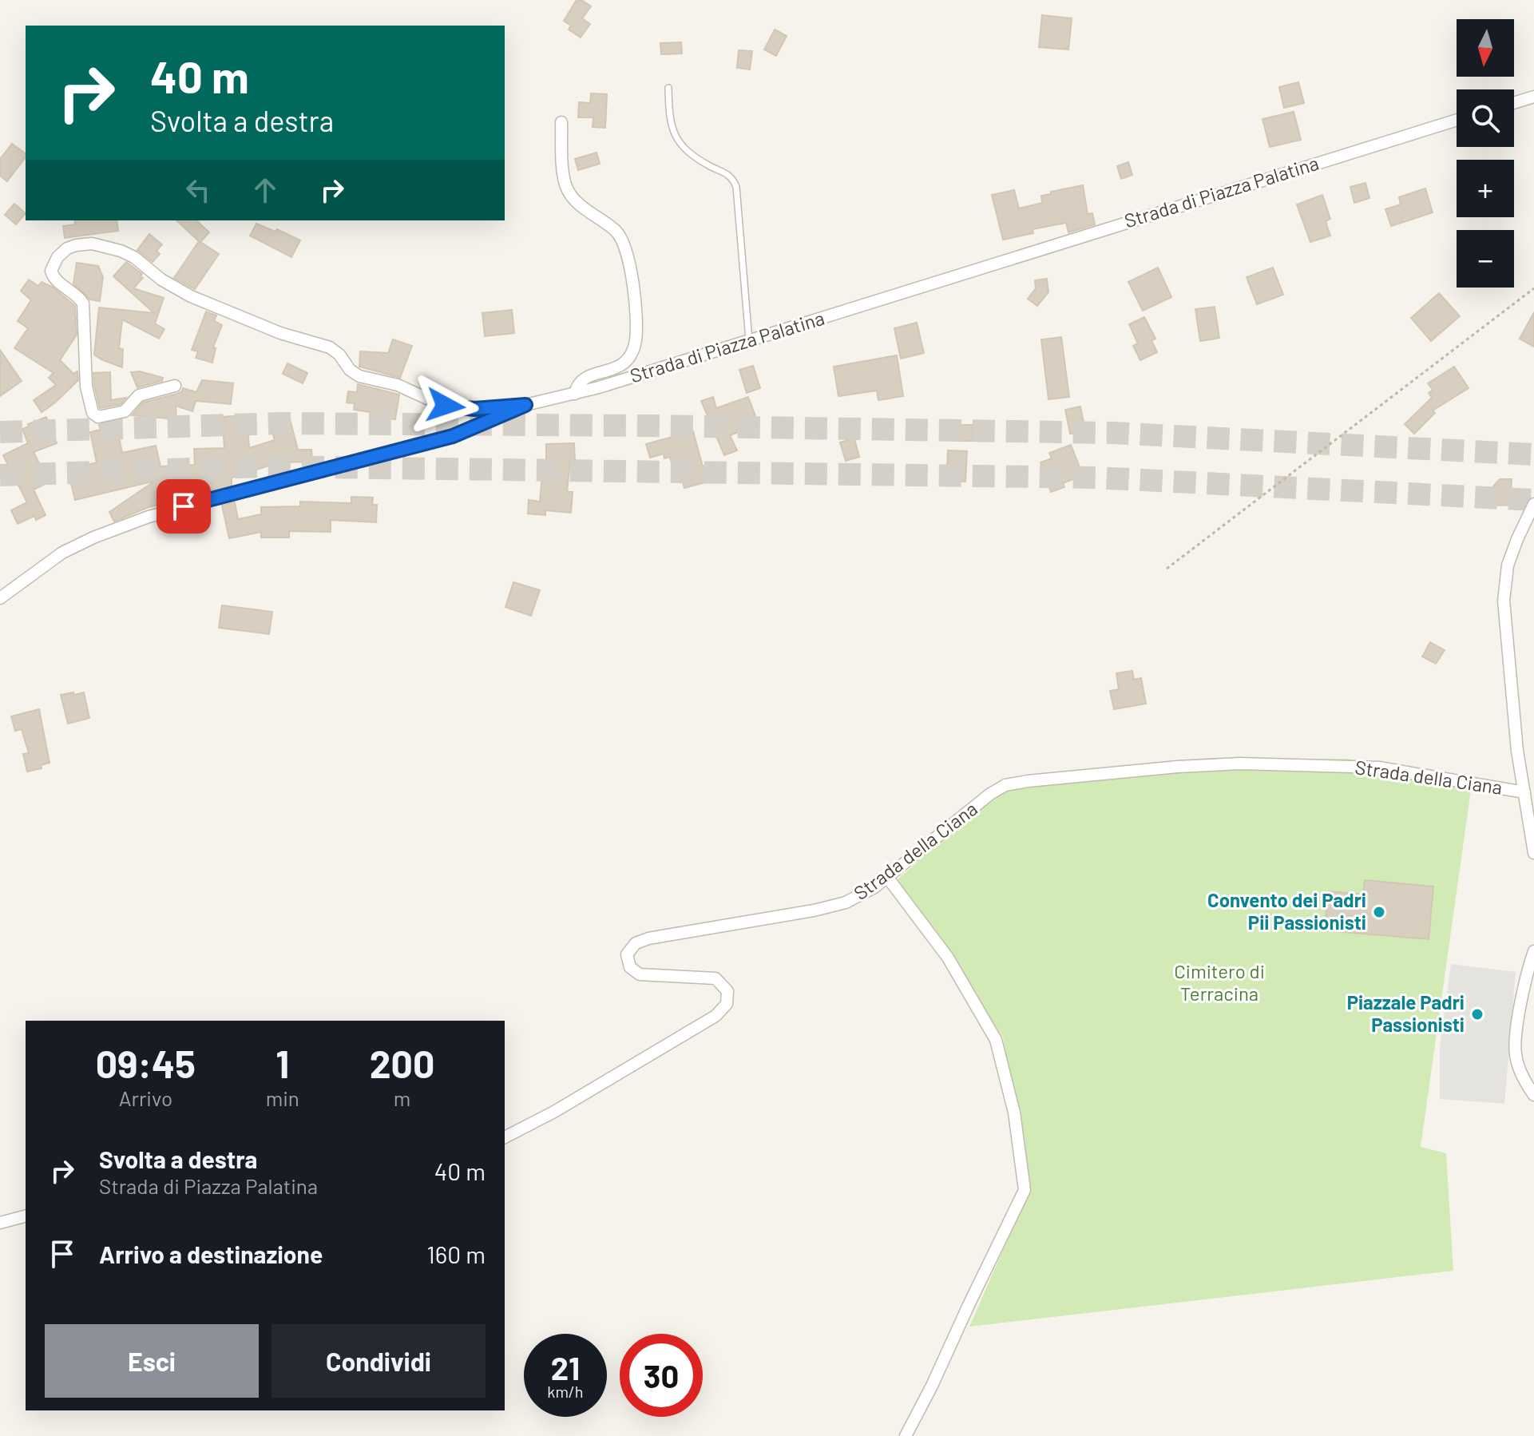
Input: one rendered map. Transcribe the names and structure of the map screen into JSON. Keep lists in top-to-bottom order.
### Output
{
  "streets": {
    "street": ["Strada di Piazza Palatina", "Strada della Ciana"]
  },
  "parks": ["Cimitero di Terracina"],
  "places": ["Convento dei Padri Pii Passionisti", "Piazzale Padri Passionisti"],
  "north": "bottom",
  "page": {
    "map_buttons": ["+", "−"],
    "turn": ["40 m", "Svolta a destra"],
    "eta": [
      "09:45",
      "Arrivo",
      "1",
      "min",
      "200",
      "m"
    ],
    "list": [
      {
        "name": "Svolta a destra",
        "note": "Strada di Piazza Palatina",
        "value": "40 m"
      },
      {
        "name": "Arrivo a destinazione",
        "value": "160 m"
      }
    ],
    "buttons": ["Esci", "Condividi"],
    "speed": "21 km/h",
    "limit": "30"
  }
}
